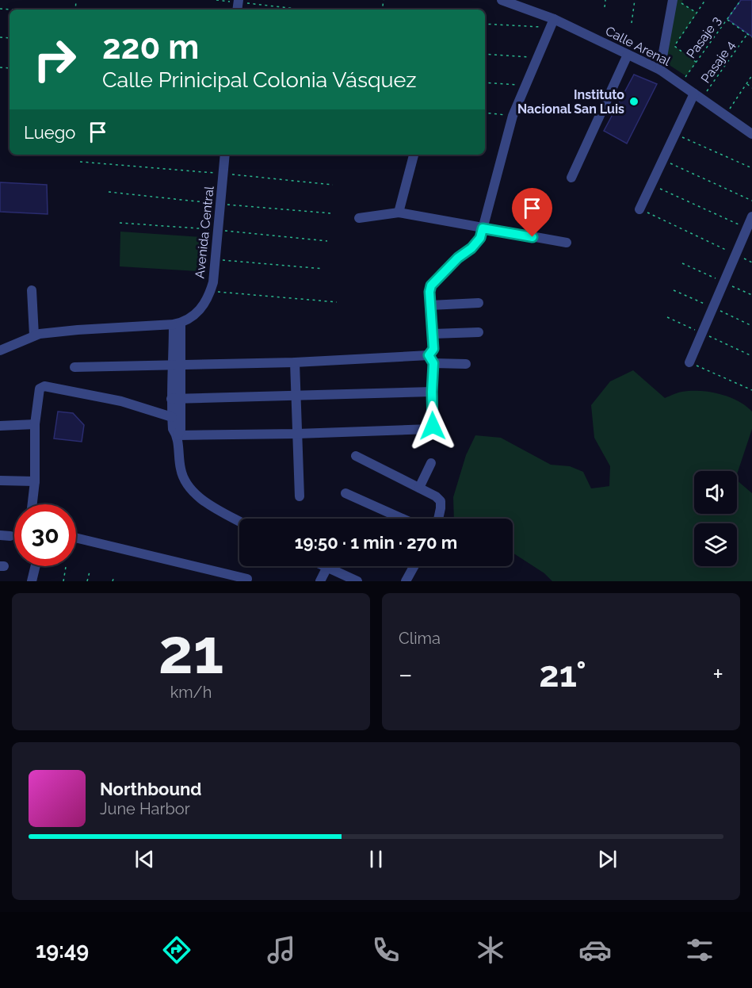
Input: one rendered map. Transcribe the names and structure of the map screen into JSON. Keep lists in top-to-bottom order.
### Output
{
  "streets": {
    "street": ["Calle Arenal", "Avenida Central"],
    "path": ["Pasaje 3", "Pasaje 4"]
  },
  "crossings": [
    ["Pasaje 3", "Calle Arenal"],
    ["Calle Arenal", "Pasaje 4"]
  ],
  "places": ["Instituto Nacional San Luis"],
  "page": {
    "turn": ["220 m", "Calle Prinicipal Colonia Vásquez"],
    "then": "Luego",
    "limit": "30",
    "trip": "19:50 · 1 min · 270 m",
    "tile": [
      ["21", "km/h"],
      "Clima"
    ],
    "heat": ["−", "21°", "+"],
    "song": ["Northbound", "June Harbor"],
    "tabs": "19:49"
  }
}
